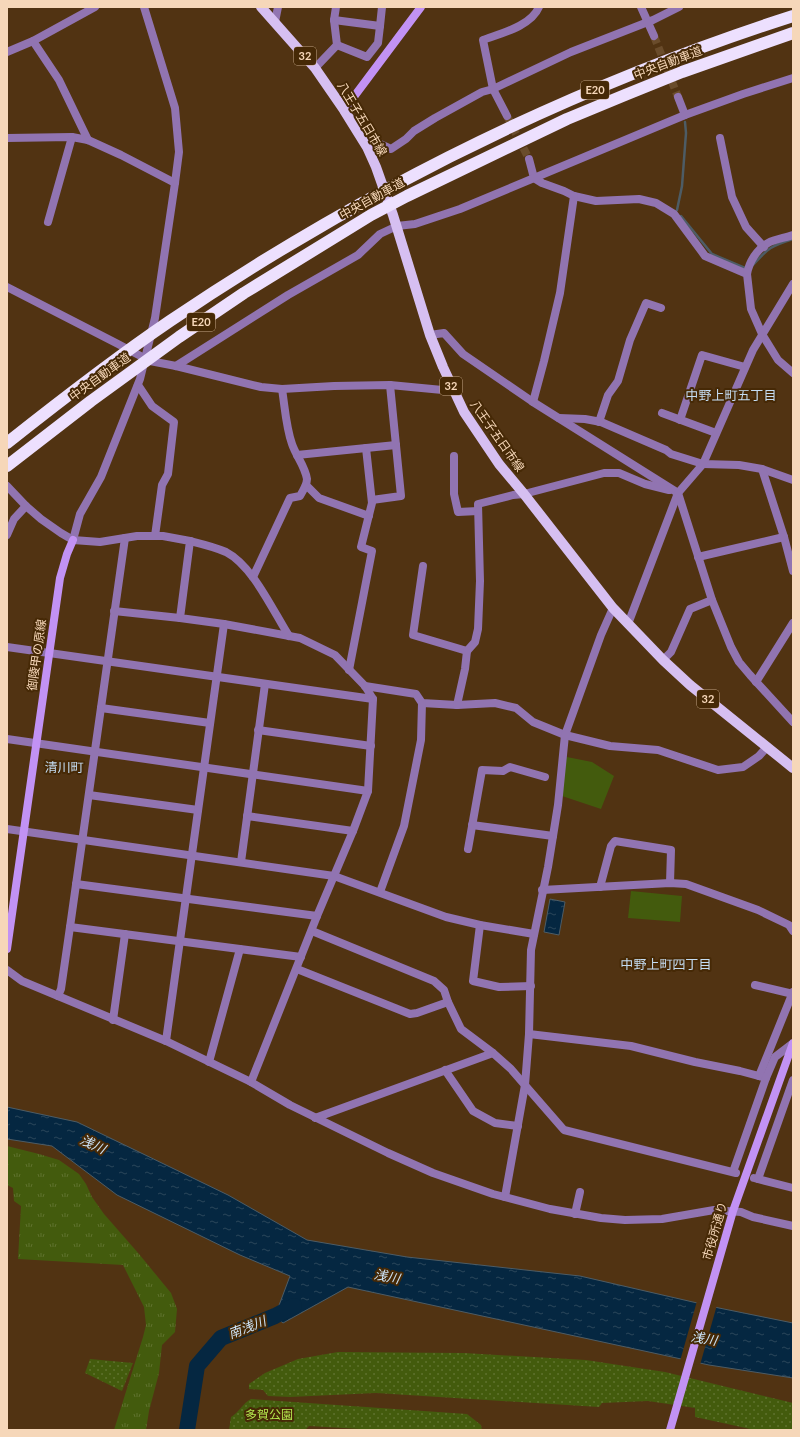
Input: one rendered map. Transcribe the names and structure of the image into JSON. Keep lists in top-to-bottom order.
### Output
{
  "streets": {
    "highway": ["中央自動車道", "E20"],
    "main road": ["32", "八王子五日市線"],
    "street": ["御陵甲の原線", "市役所通り"]
  },
  "districts": ["中野上町五丁目", "清川町", "中野上町四丁目"],
  "water": ["浅川", "南浅川"],
  "parks": ["多賀公園"]
}
